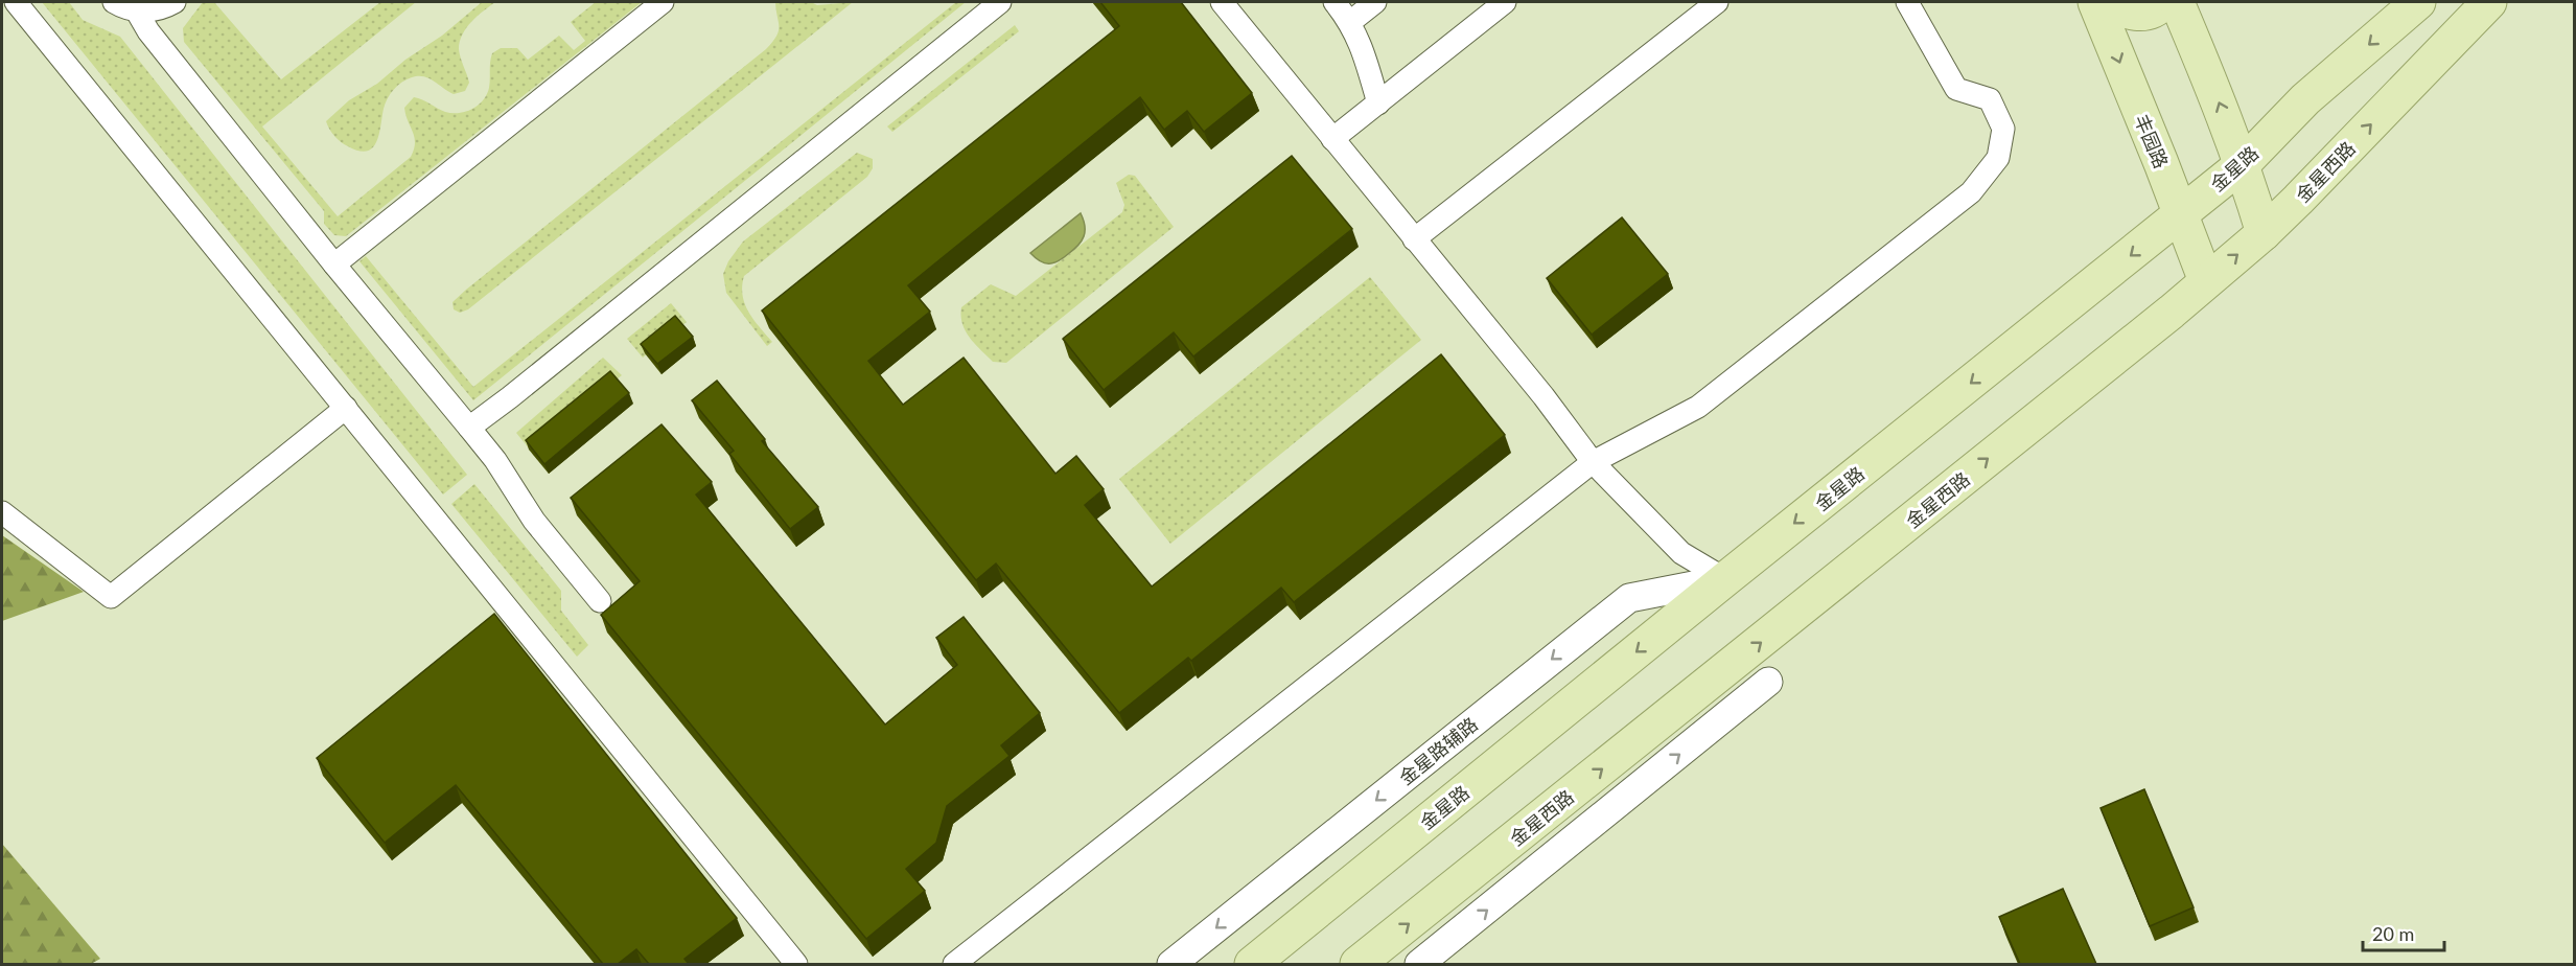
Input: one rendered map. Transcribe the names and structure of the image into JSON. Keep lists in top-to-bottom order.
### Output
{
  "streets": {
    "main road": ["丰园路", "金星路", "金星西路"],
    "street": ["金星路辅路"]
  },
  "crossings": [
    ["丰园路", "金星路"],
    ["丰园路", "金星西路"],
    ["金星路", "金星路辅路"]
  ],
  "one_way": ["金星路", "金星西路"],
  "scale_bar": "20 m"
}
